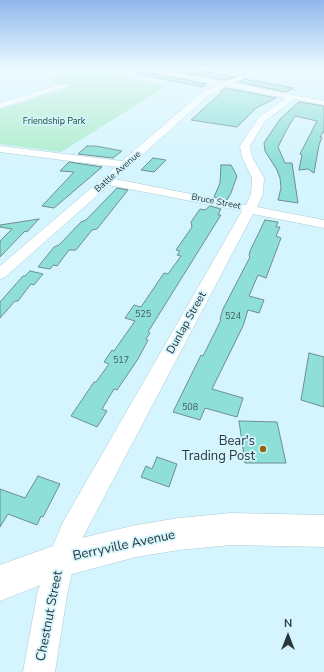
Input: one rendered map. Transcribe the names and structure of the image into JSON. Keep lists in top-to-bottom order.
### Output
{
  "streets": {
    "main road": ["Berryville Avenue"],
    "street": [
      "Battle Avenue",
      "Bruce Street",
      "Dunlap Street",
      "Chestnut Street"
    ]
  },
  "crossings": [
    ["Battle Avenue", "Bruce Street"],
    ["Bruce Street", "Dunlap Street"],
    ["Dunlap Street", "Berryville Avenue"],
    ["Dunlap Street", "Chestnut Street"],
    ["Berryville Avenue", "Chestnut Street"]
  ],
  "parks": ["Friendship Park"],
  "places": ["Bear's Trading Post"],
  "house_numbers": [
    "525",
    "524",
    "517",
    "508"
  ],
  "north": "top"
}
